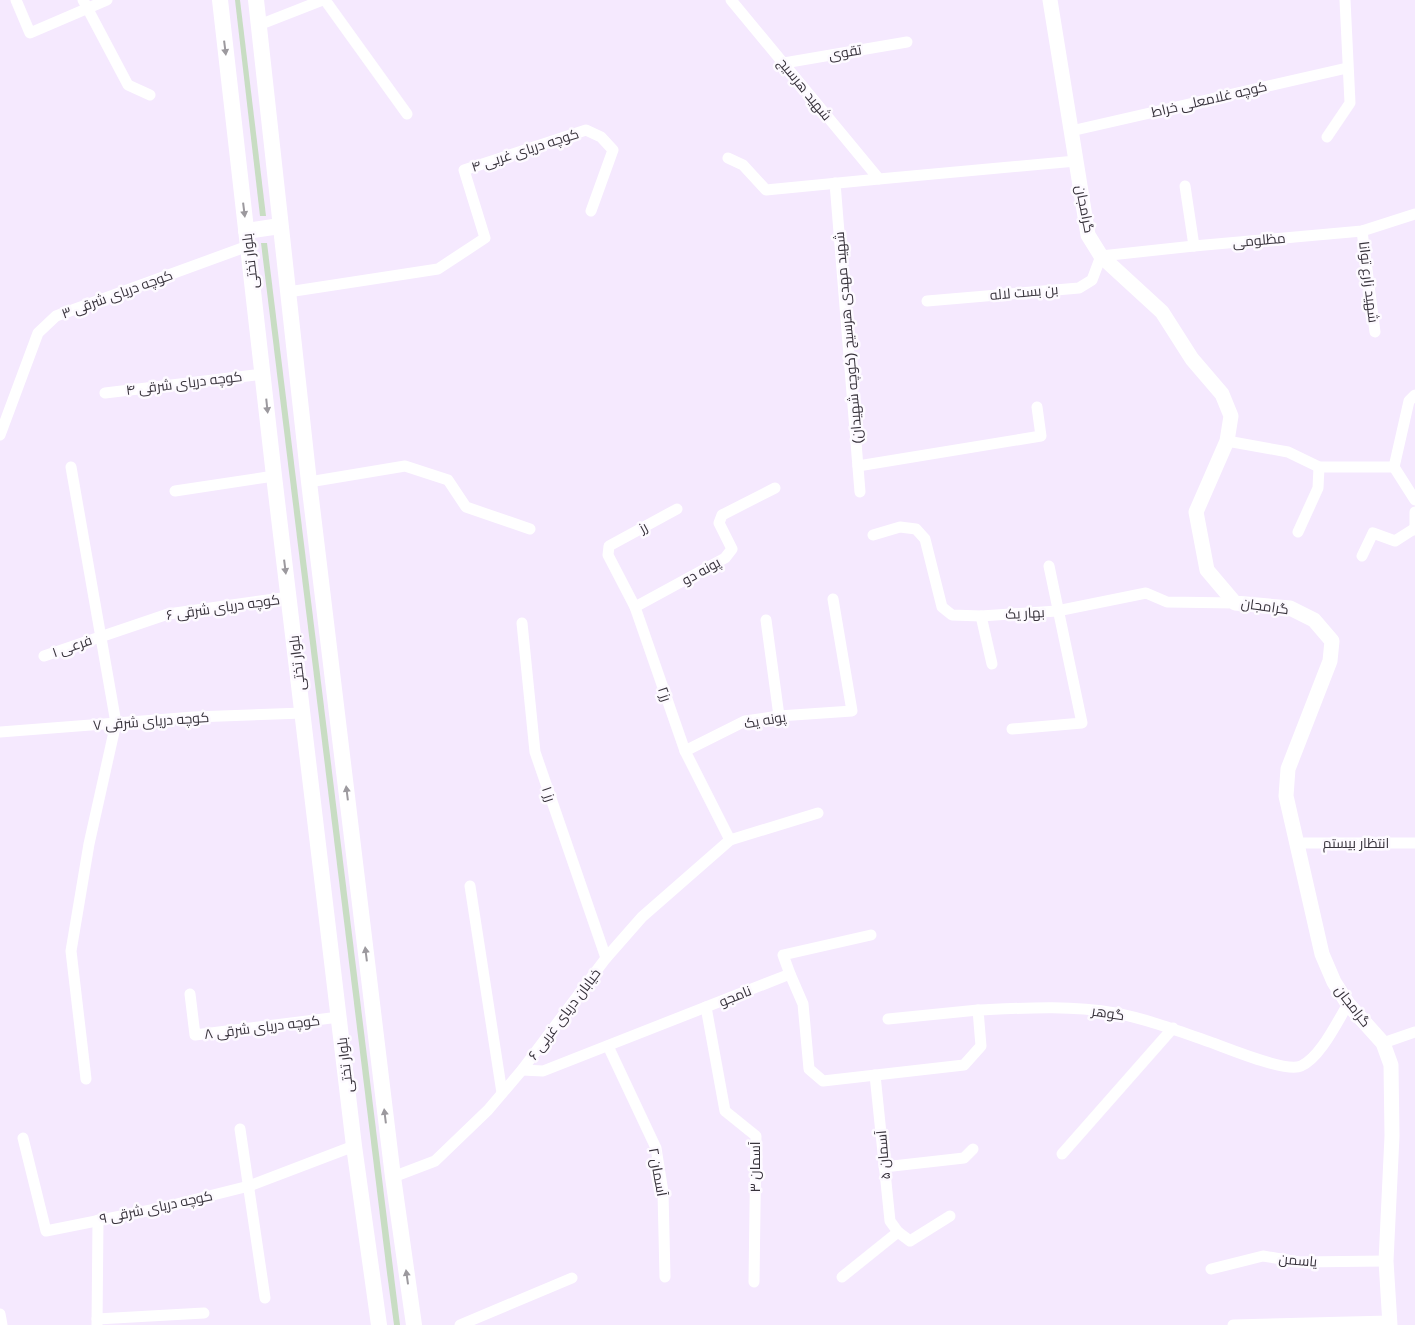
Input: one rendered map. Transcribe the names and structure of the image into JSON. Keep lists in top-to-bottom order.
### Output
{
  "streets": {
    "main road": ["بلوار تختی"],
    "street": [
      "تقوی",
      "شهید هرسیج",
      "کوچه غلامعلی خراط",
      "کوچه دریای غربی ۴",
      "گرامجان",
      "مظلومی",
      "شهید زارع توانا",
      "بن بست لاله",
      "کوچه دریای شرقی ۳",
      "شهید مهدی هرسیج (کوچه شهیدان)",
      "کوچه دریای شرقی ۴",
      "رز",
      "پونه دو",
      "کوچه دریای شرقی ۶",
      "بهار یک",
      "فرعی ۱",
      "رز۲",
      "پونه یک",
      "کوچه دریای شرقی ۷",
      "رز ۱",
      "انتظار بیستم",
      "نامجو",
      "گوهر",
      "خیابان دریای غربی ۶",
      "کوچه دریای شرقی ۸",
      "آسمان ۵",
      "آسمان ۳",
      "آسمان ۲",
      "کوچه دریای شرقی ۹",
      "یاسمن"
    ]
  },
  "crossings": [
    ["تقوی", "شهید هرسیج"],
    ["کوچه غلامعلی خراط", "گرامجان"],
    ["گرامجان", "مظلومی"],
    ["گرامجان", "بن بست لاله"],
    ["گرامجان", "بهار یک"],
    ["گرامجان", "انتظار بیستم"],
    ["گرامجان", "گوهر"],
    ["گرامجان", "یاسمن"],
    ["مظلومی", "شهید زارع توانا"],
    ["مظلومی", "بن بست لاله"],
    ["بلوار تختی", "کوچه دریای شرقی ۳"],
    ["بلوار تختی", "کوچه دریای شرقی ۴"],
    ["بلوار تختی", "کوچه دریای شرقی ۶"],
    ["بلوار تختی", "کوچه دریای شرقی ۷"],
    ["بلوار تختی", "کوچه دریای شرقی ۸"],
    ["بلوار تختی", "کوچه دریای شرقی ۹"],
    ["رز", "رز۲"],
    ["پونه دو", "رز۲"],
    ["کوچه دریای شرقی ۶", "فرعی ۱"],
    ["رز۲", "پونه یک"],
    ["رز۲", "خیابان دریای غربی ۶"],
    ["رز ۱", "خیابان دریای غربی ۶"],
    ["نامجو", "خیابان دریای غربی ۶"],
    ["نامجو", "آسمان ۳"],
    ["نامجو", "آسمان ۲"]
  ]
}
